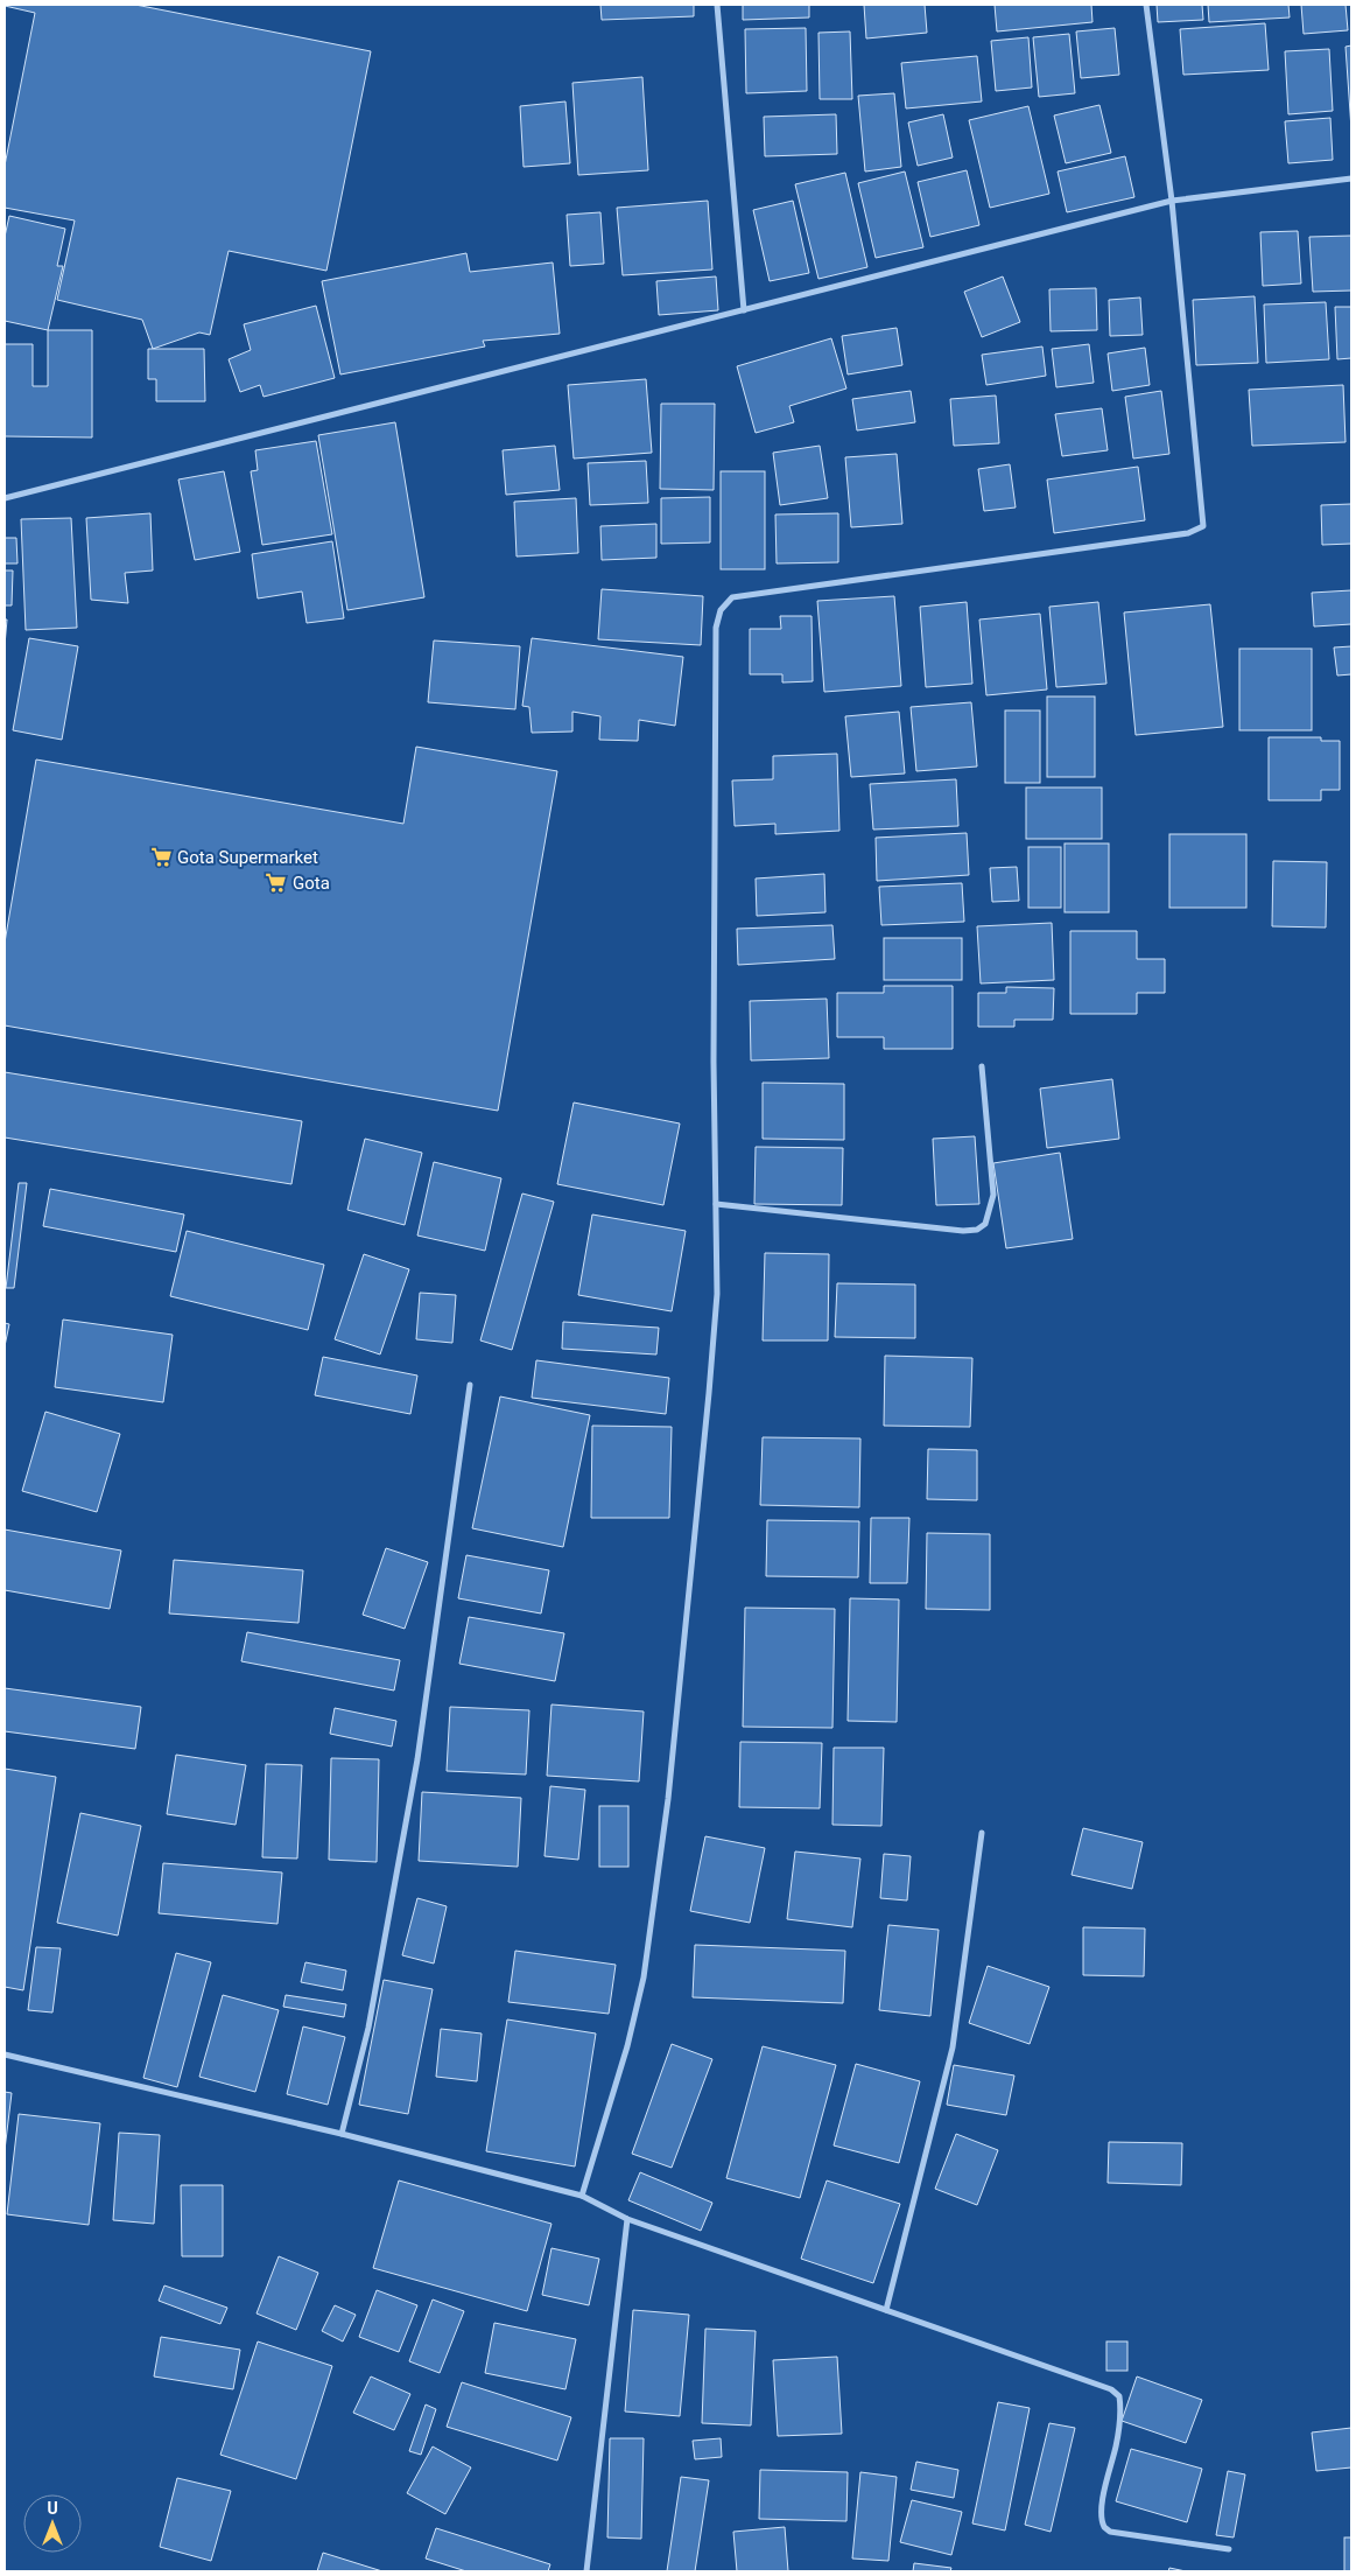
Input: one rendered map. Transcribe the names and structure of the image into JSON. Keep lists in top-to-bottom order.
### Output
{
  "places": {
    "supermarket": ["Gota Supermarket", "Gota"]
  },
  "north": "top"
}
